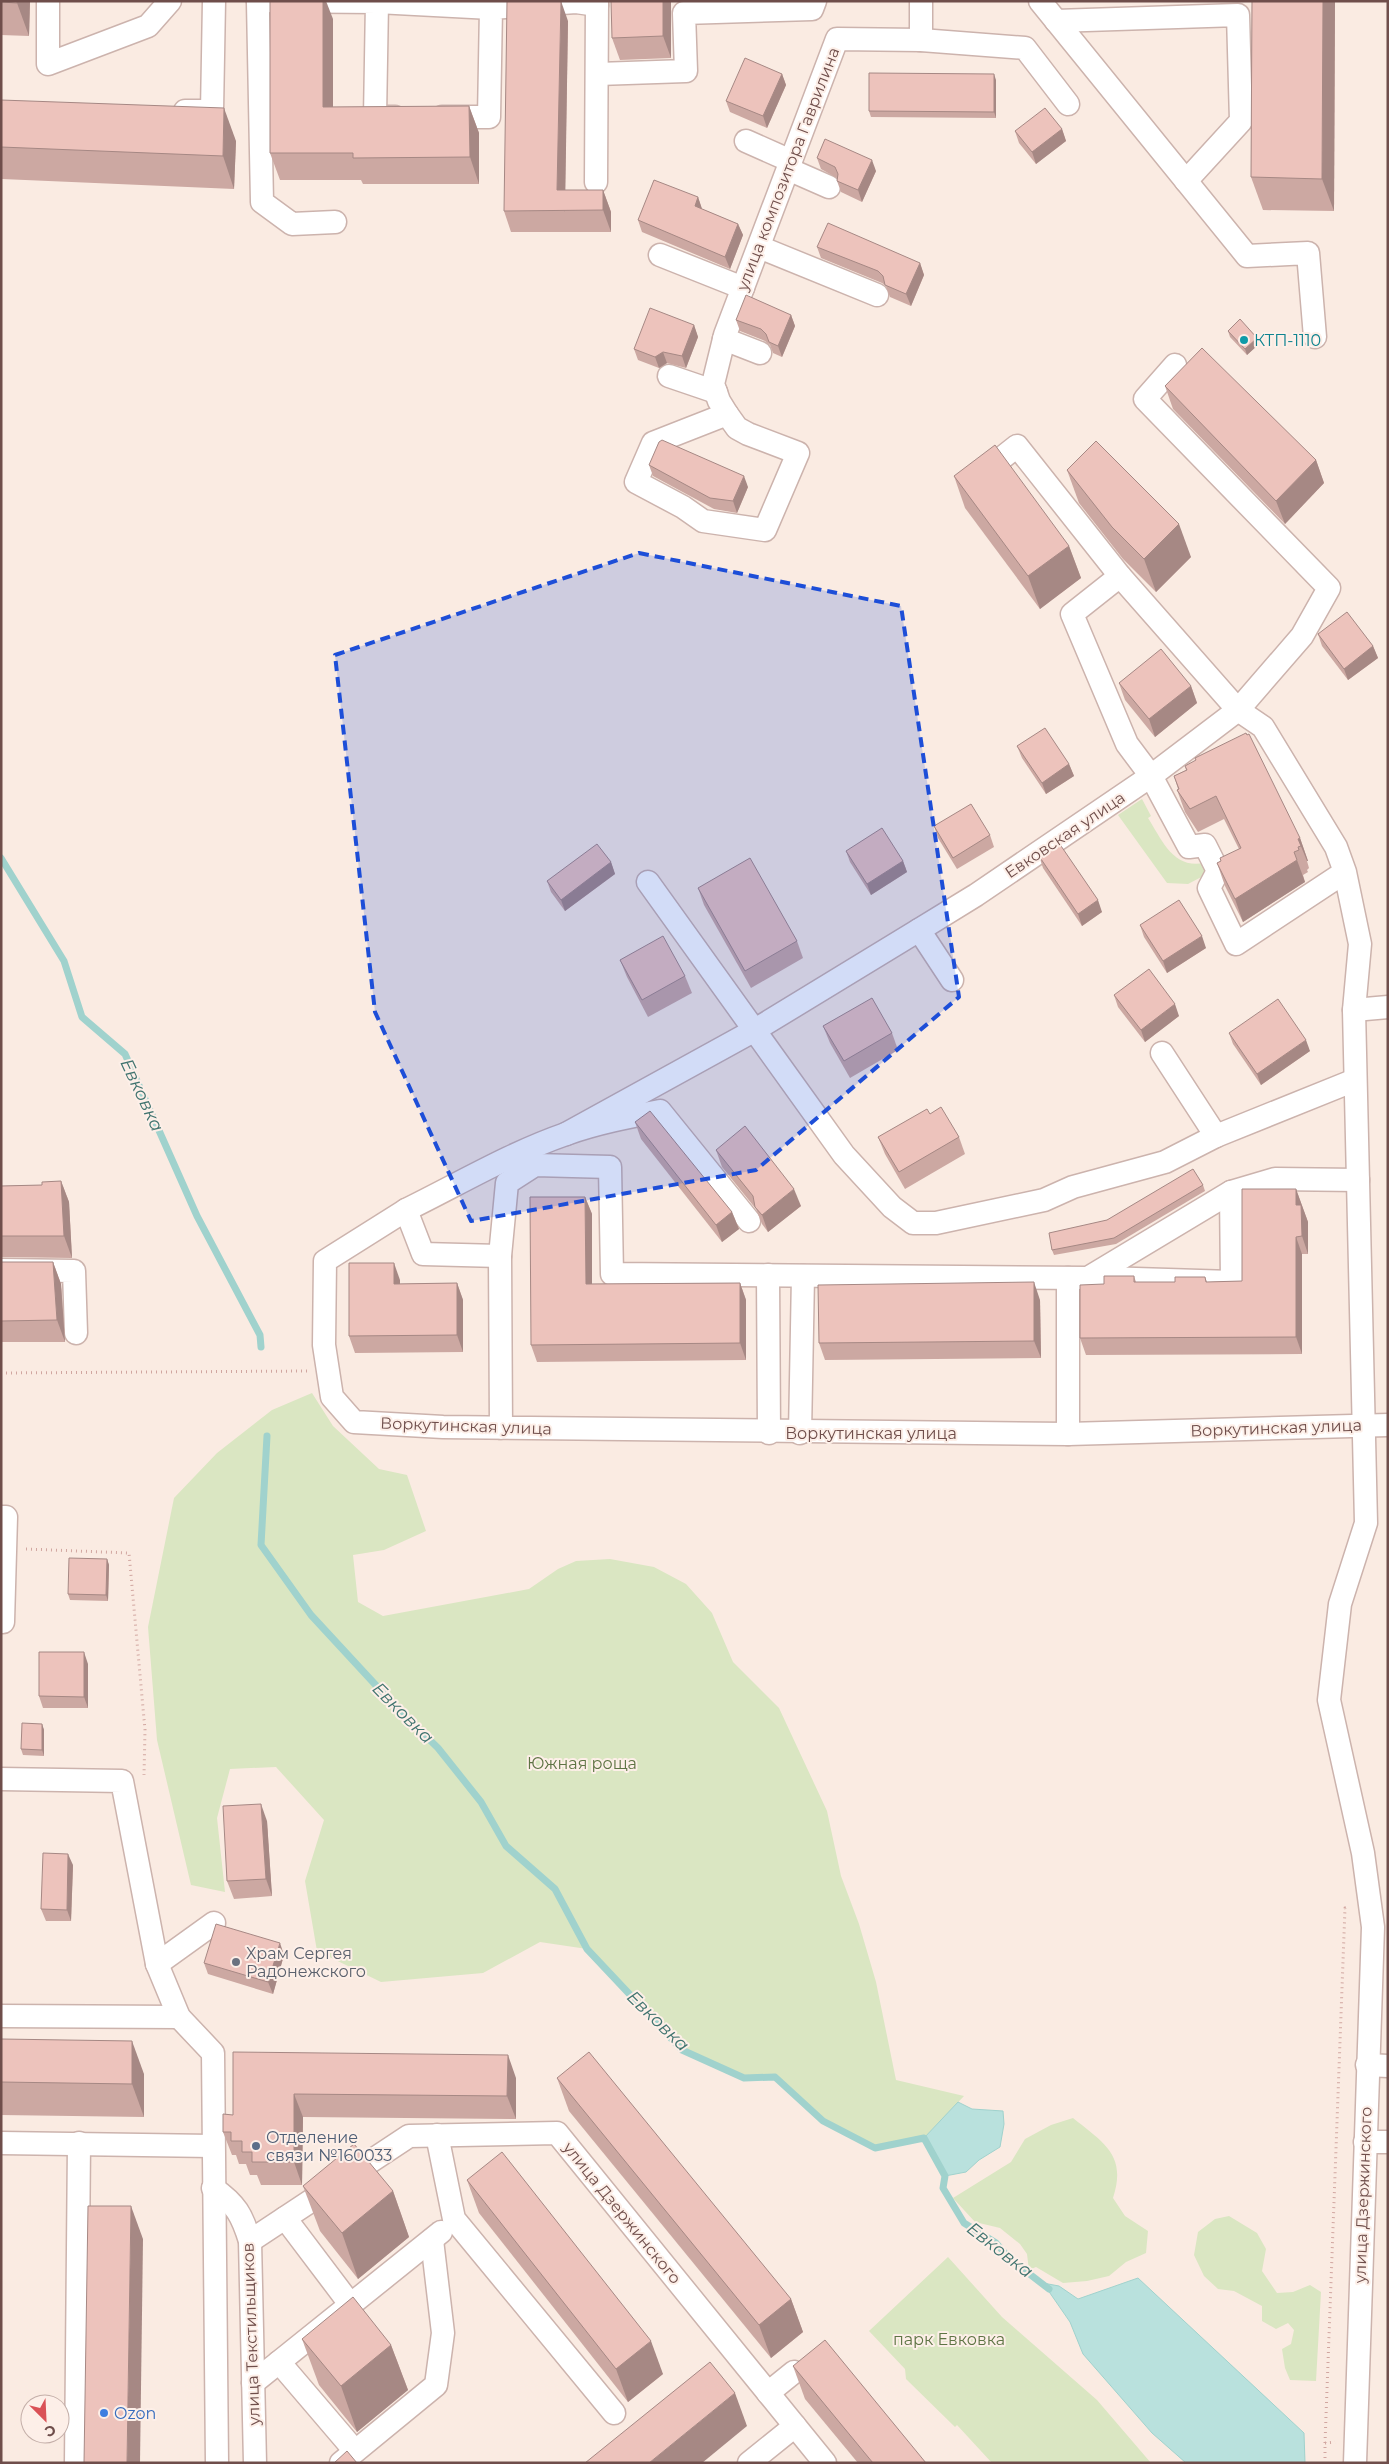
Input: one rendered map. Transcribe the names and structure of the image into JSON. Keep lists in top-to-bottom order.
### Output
{
  "streets": {
    "street": [
      "улица композитора Гаврилина",
      "Евковская улица",
      "Воркутинская улица",
      "улица Дзержинского",
      "улица Текстильщиков"
    ]
  },
  "crossings": [
    ["Евковская улица", "улица Дзержинского"],
    ["Воркутинская улица", "улица Дзержинского"],
    ["улица Дзержинского", "улица Текстильщиков"]
  ],
  "water": ["Евковка"],
  "parks": ["Южная роща", "парк Евковка"],
  "places": [
    "КТП-1110",
    "Храм Сергея Радонежского",
    "Отделение связи №160033",
    "Ozon"
  ],
  "north": "bottom right"
}
